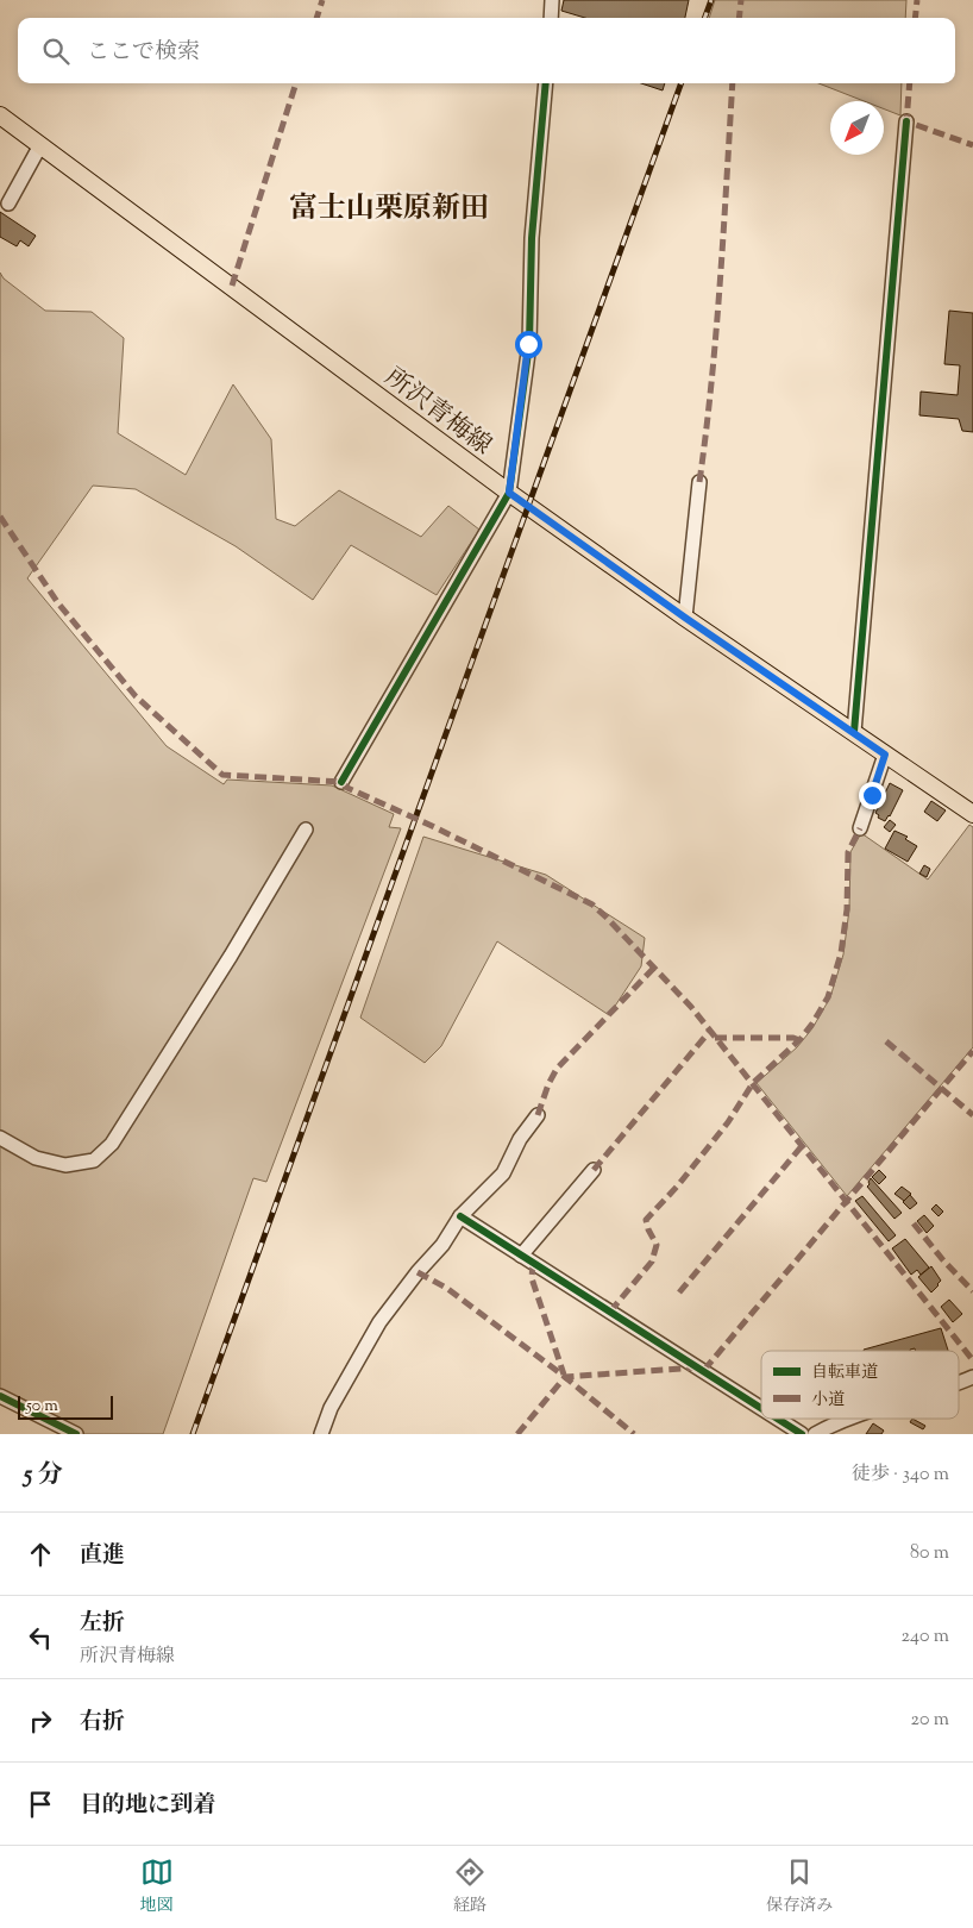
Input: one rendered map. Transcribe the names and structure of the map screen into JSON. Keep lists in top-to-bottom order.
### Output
{
  "streets": {
    "main road": ["所沢青梅線"]
  },
  "districts": ["富士山栗原新田"],
  "legend": ["自転車道", "小道"],
  "scale_bar": "50 m",
  "north": "bottom left",
  "page": {
    "search": "ここで検索",
    "scale": "50 m",
    "heading": ["5 分", "徒歩 · 340 m"],
    "list": [
      ["直進", "80 m"],
      ["左折", "所沢青梅線", "240 m"],
      ["右折", "20 m"],
      "目的地に到着"
    ],
    "nav": ["地図", "経路", "保存済み"]
  }
}
